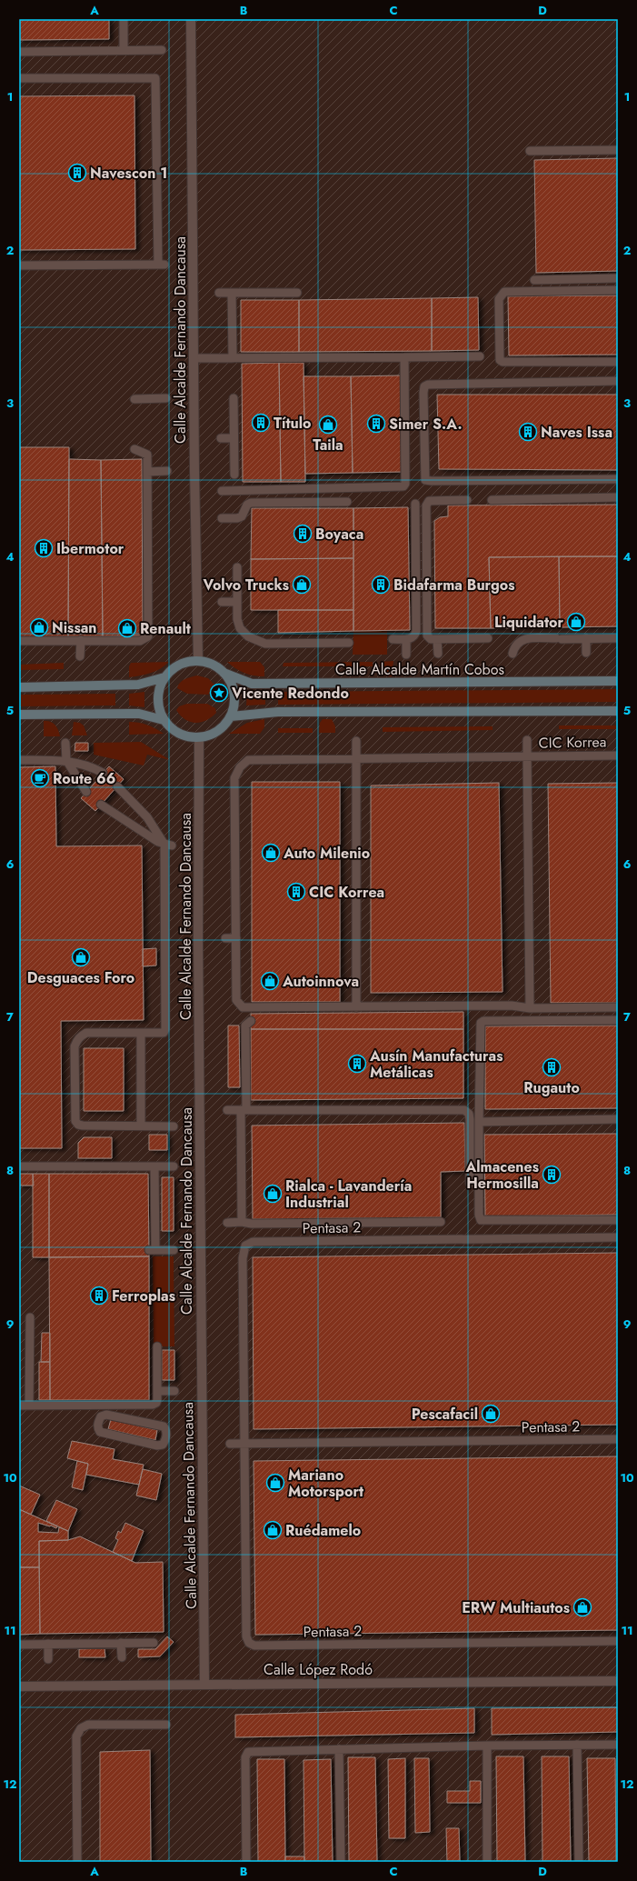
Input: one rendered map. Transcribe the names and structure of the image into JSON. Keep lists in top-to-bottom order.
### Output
{
  "streets": {
    "main road": ["Calle Alcalde Martín Cobos"],
    "street": ["Calle Alcalde Fernando Dancausa", "Calle López Rodó"],
    "lane": ["CIC Korrea", "Pentasa 2"]
  },
  "crossings": [
    ["Calle Alcalde Fernando Dancausa", "Calle Alcalde Martín Cobos"],
    ["Calle Alcalde Fernando Dancausa", "Calle López Rodó"]
  ],
  "places": {
    "building": [
      "Navescon 1",
      "Título",
      "Simer S.A.",
      "Naves Issa",
      "Boyaca",
      "Ibermotor",
      "Bidafarma Burgos",
      "CIC Korrea",
      "Ausín Manufacturas Metálicas",
      "Rugauto",
      "Almacenes Hermosilla",
      "Ferroplas"
    ],
    "shop": [
      "Taila",
      "Volvo Trucks",
      "Liquidator",
      "Nissan",
      "Renault",
      "Auto Milenio",
      "Desguaces Foro",
      "Autoinnova",
      "Rialca - Lavandería Industrial",
      "Pescafacil",
      "Mariano Motorsport",
      "Ruédamelo",
      "ERW Multiautos"
    ],
    "place": ["Vicente Redondo"],
    "cafe": ["Route 66"]
  },
  "grid": {
    "columns": [
      "A",
      "B",
      "C",
      "D"
    ],
    "rows": [
      "1",
      "2",
      "3",
      "4",
      "5",
      "6",
      "7",
      "8",
      "9",
      "10",
      "11",
      "12"
    ]
  }
}
